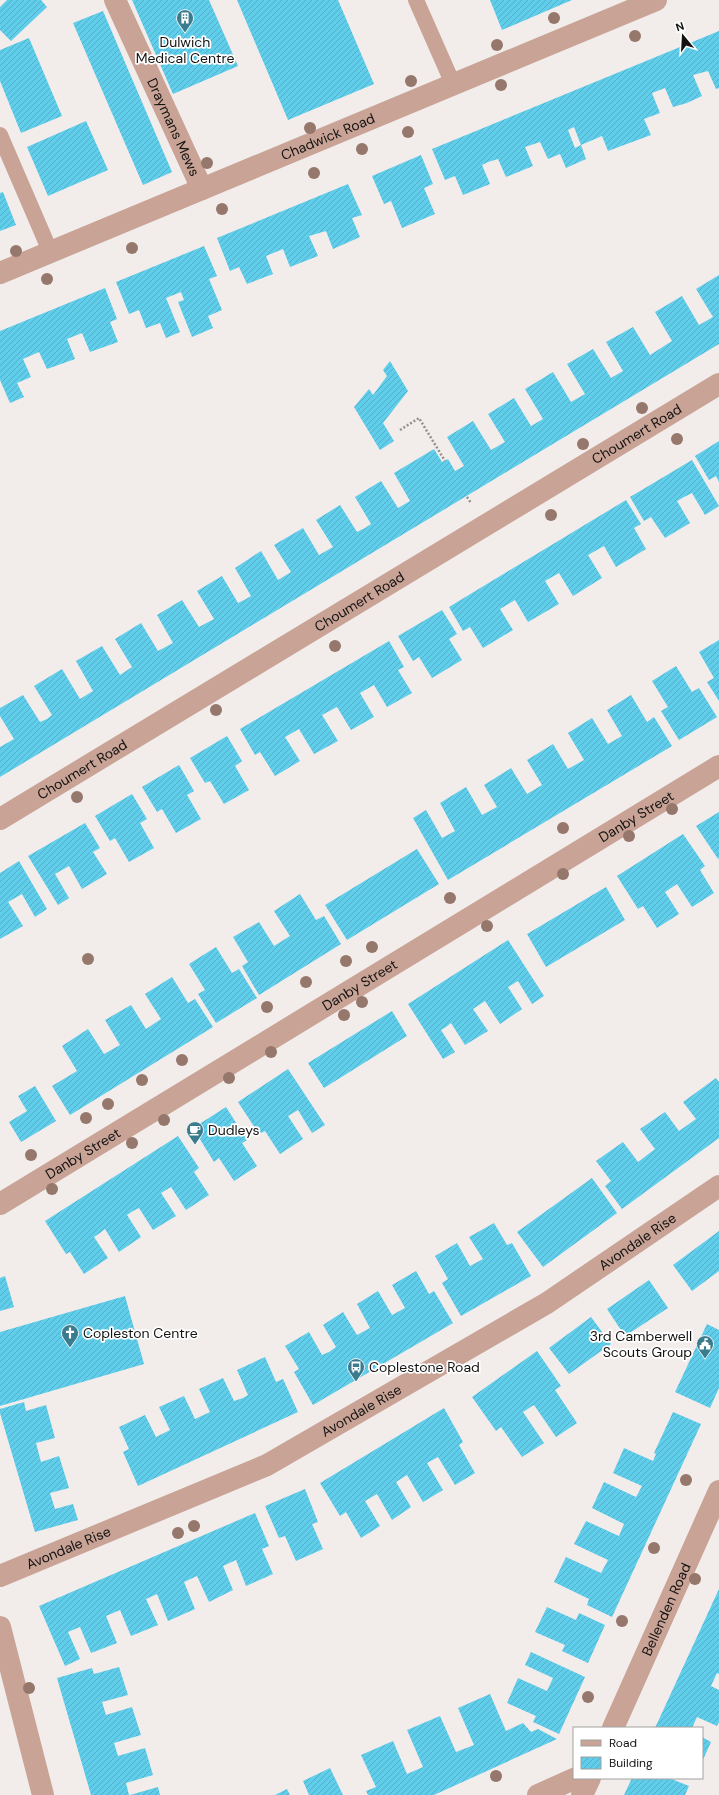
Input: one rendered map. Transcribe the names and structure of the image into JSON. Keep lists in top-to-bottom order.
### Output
{
  "streets": {
    "street": [
      "Draymans Mews",
      "Chadwick Road",
      "Choumert Road",
      "Danby Street",
      "Avondale Rise",
      "Bellenden Road"
    ]
  },
  "crossings": [
    ["Draymans Mews", "Chadwick Road"]
  ],
  "places": {
    "building": ["Dulwich Medical Centre"],
    "cafe": ["Dudleys"],
    "church": ["Copleston Centre"],
    "public building": ["3rd Camberwell Scouts Group"],
    "bus stop": ["Coplestone Road"]
  },
  "legend": ["Road", "Building"],
  "north": "top"
}
